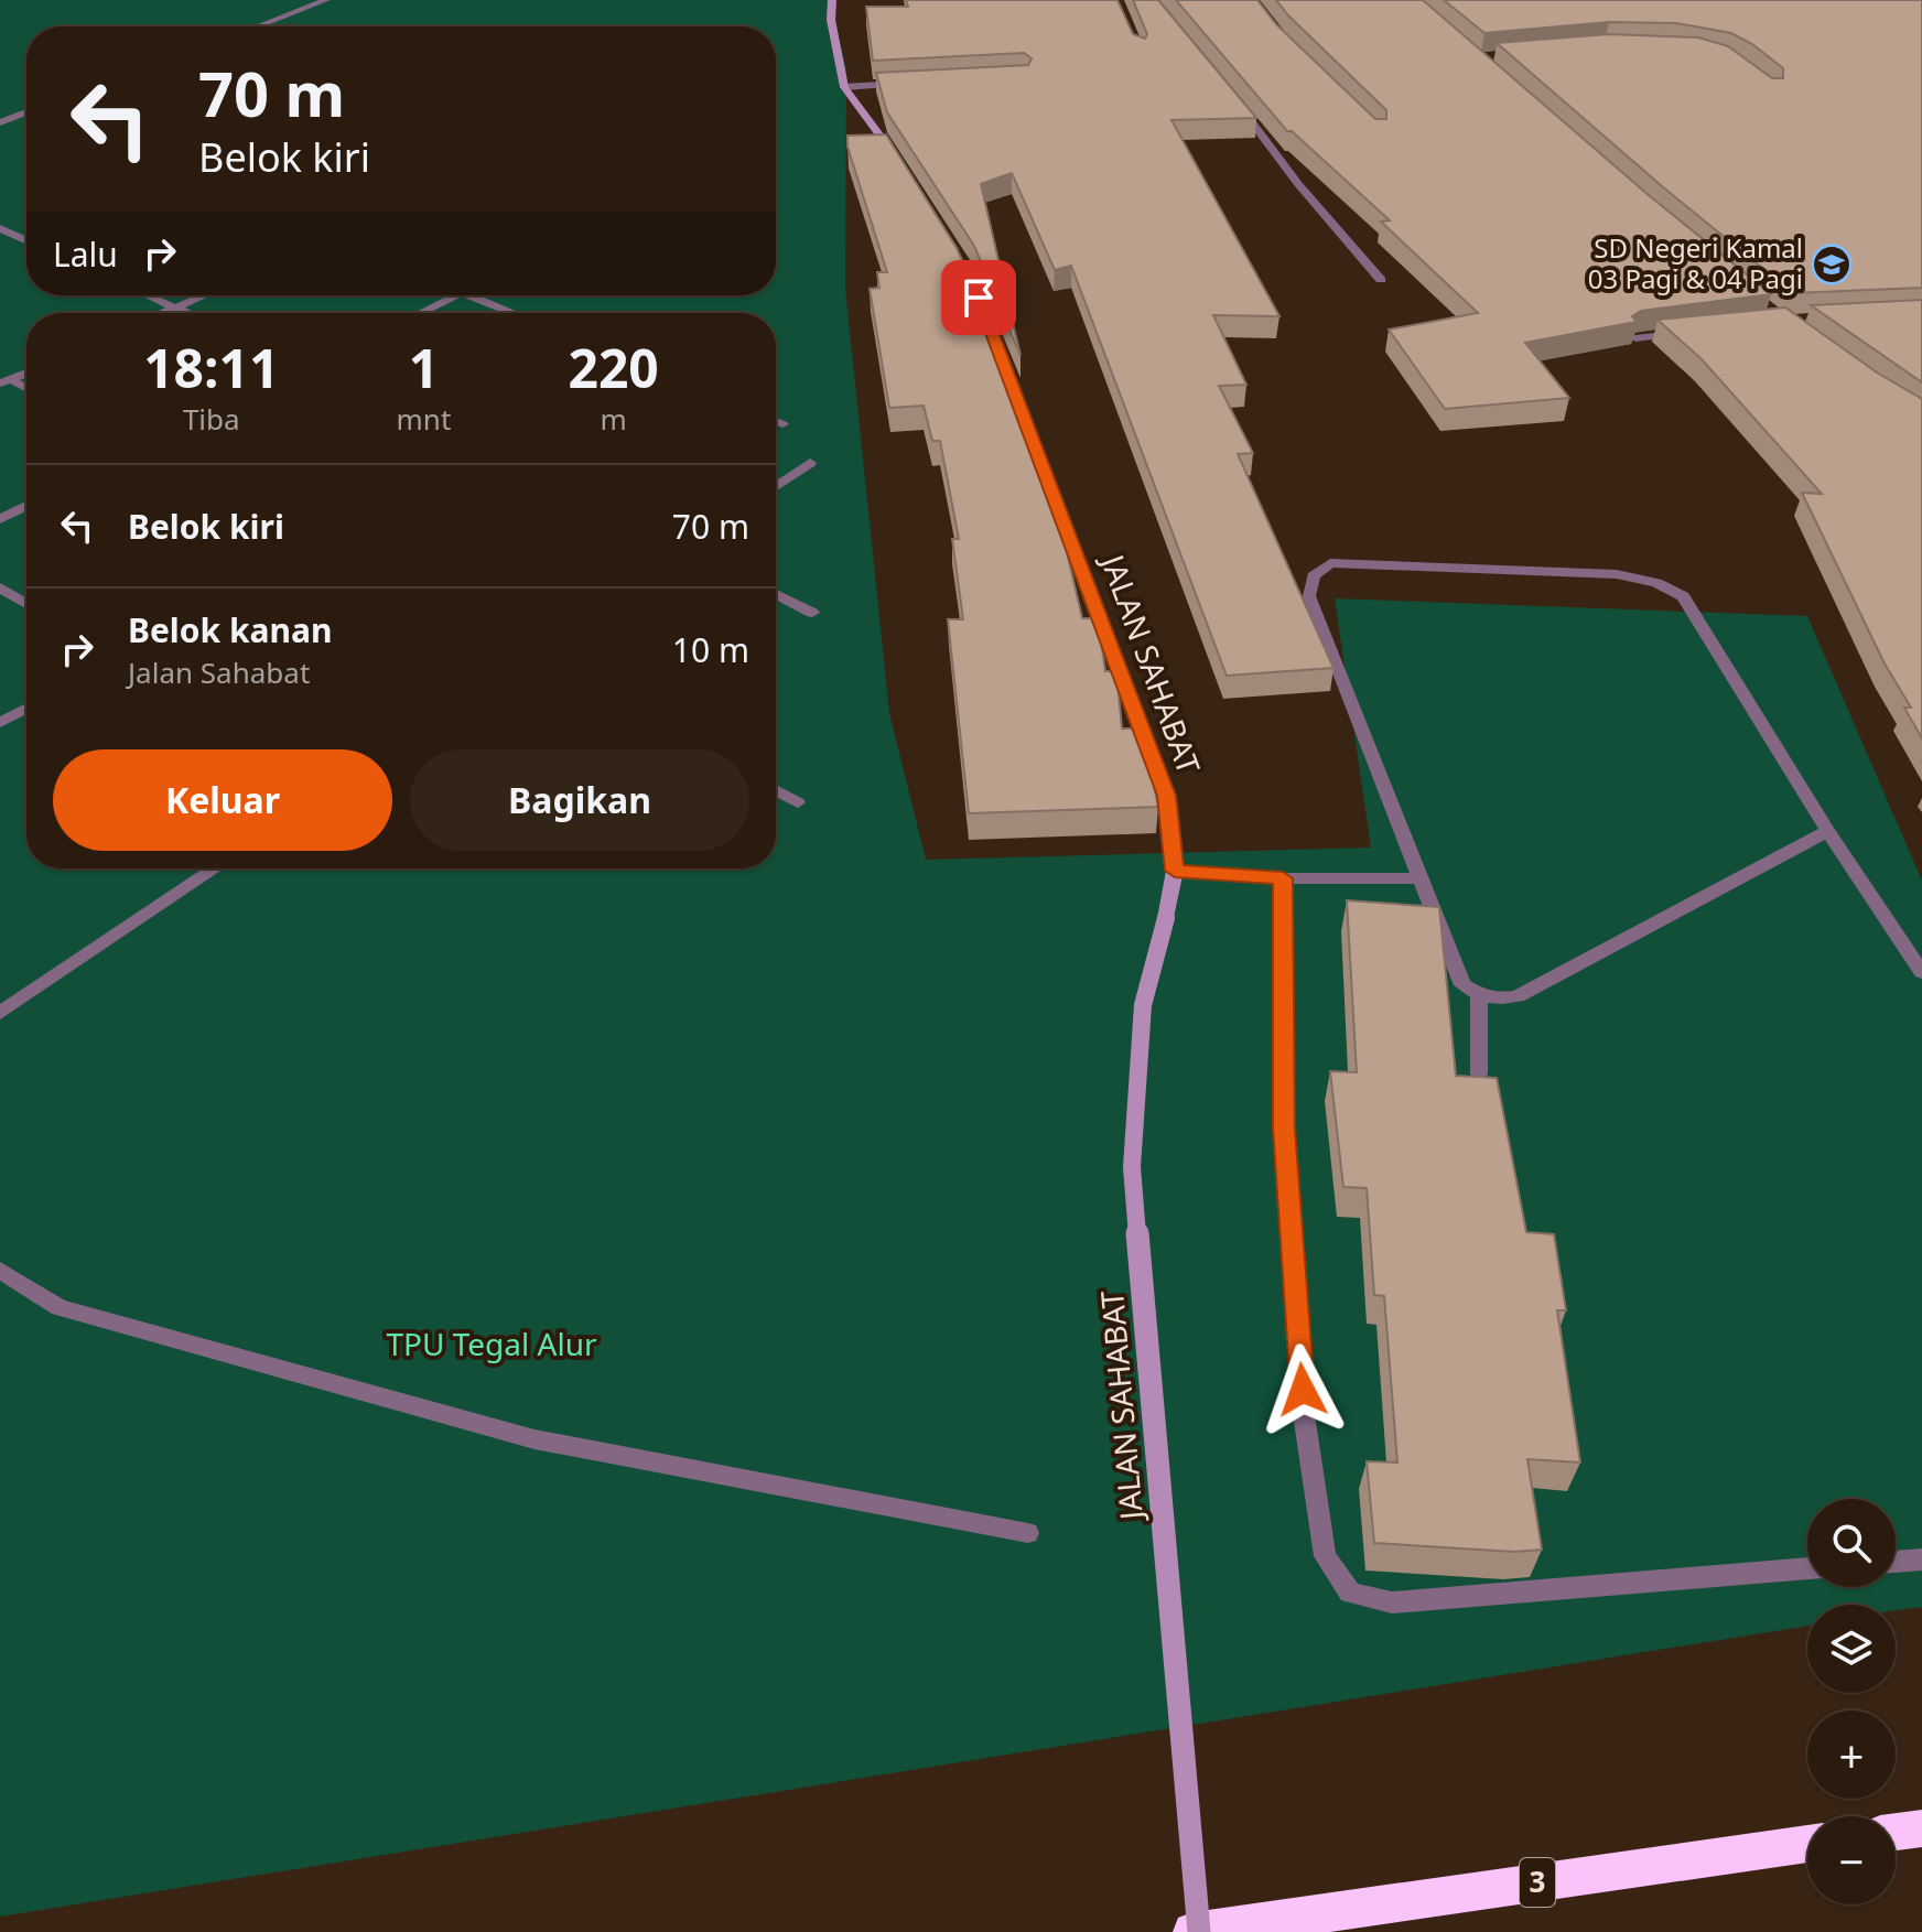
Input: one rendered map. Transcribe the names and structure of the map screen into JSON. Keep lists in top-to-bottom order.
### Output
{
  "streets": {
    "highway": ["3"],
    "street": ["JALAN SAHABAT"]
  },
  "crossings": [
    ["JALAN SAHABAT", "3"]
  ],
  "parks": ["TPU Tegal Alur"],
  "places": {
    "school or university": ["SD Negeri Kamal 03 Pagi & 04 Pagi"]
  },
  "page": {
    "turn": ["70 m", "Belok kiri"],
    "then": "Lalu",
    "eta": [
      "18:11",
      "Tiba",
      "1",
      "mnt",
      "220",
      "m"
    ],
    "list": [
      {
        "name": "Belok kiri",
        "value": "70 m"
      },
      {
        "name": "Belok kanan",
        "note": "Jalan Sahabat",
        "value": "10 m"
      }
    ],
    "buttons": ["Keluar", "Bagikan"],
    "map_buttons": ["+", "−"]
  }
}
